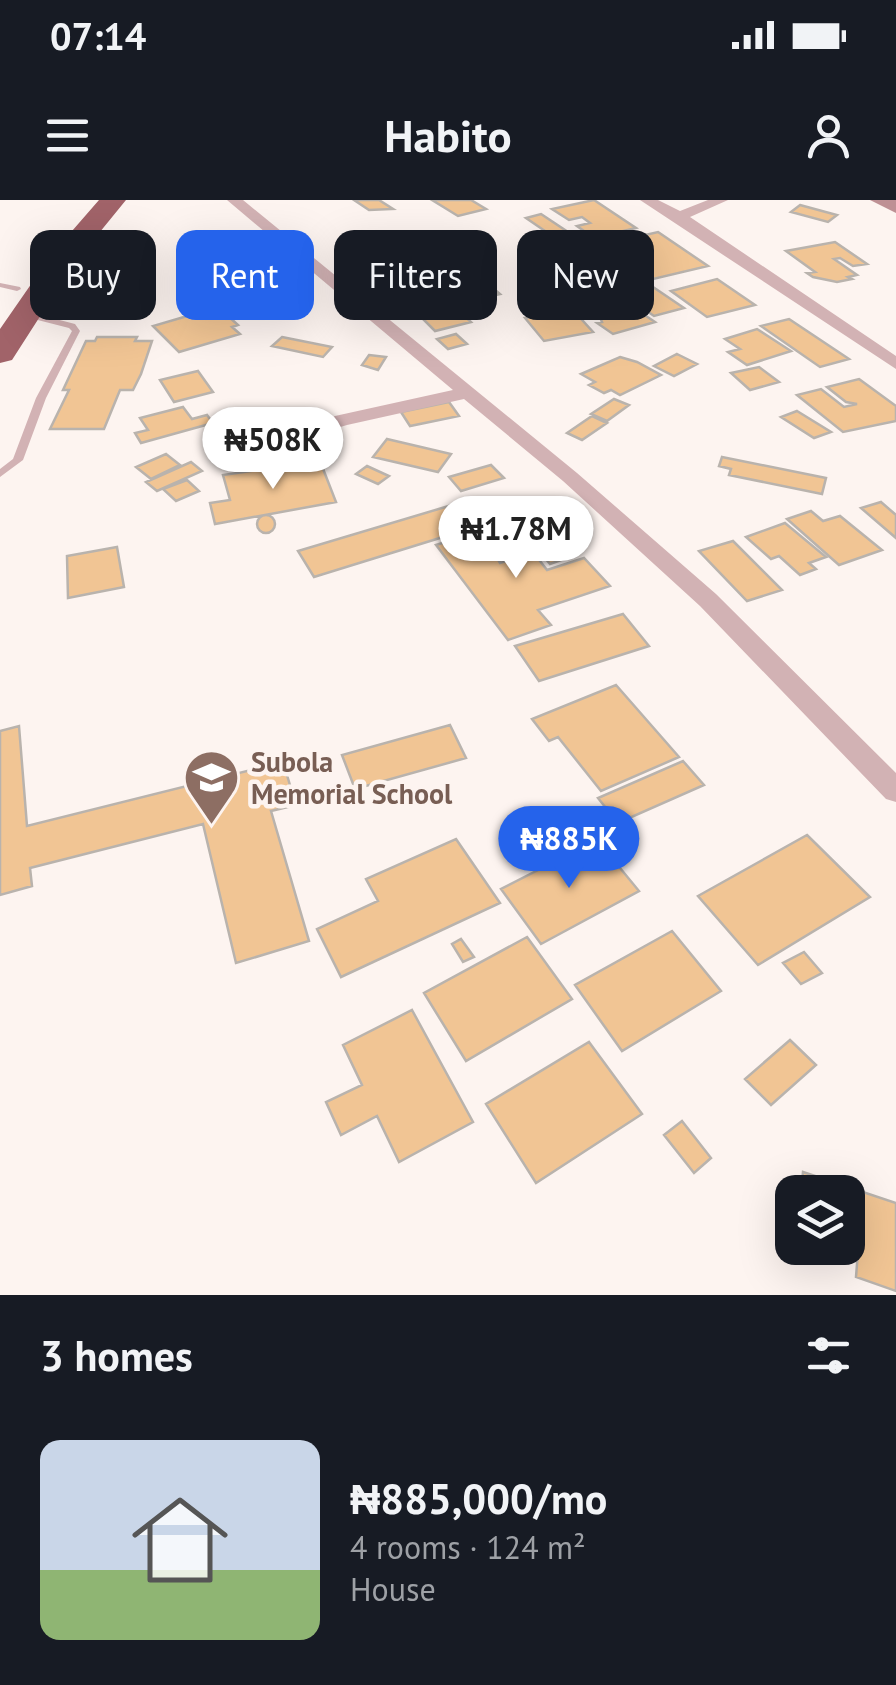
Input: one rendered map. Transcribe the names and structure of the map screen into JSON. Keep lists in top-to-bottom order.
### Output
{
  "places": {
    "school or university": ["Subola Memorial School"]
  },
  "page": {
    "status": "07:14",
    "header": "Habito",
    "chip": [
      "Buy",
      "Rent",
      "Filters",
      "New"
    ],
    "price": ["₦508K", "₦1.78M", "₦885K"],
    "heading": "3 homes",
    "list": [
      {
        "name": "₦885,000/mo",
        "note": "4 rooms · 124 m² · House"
      }
    ]
  }
}
